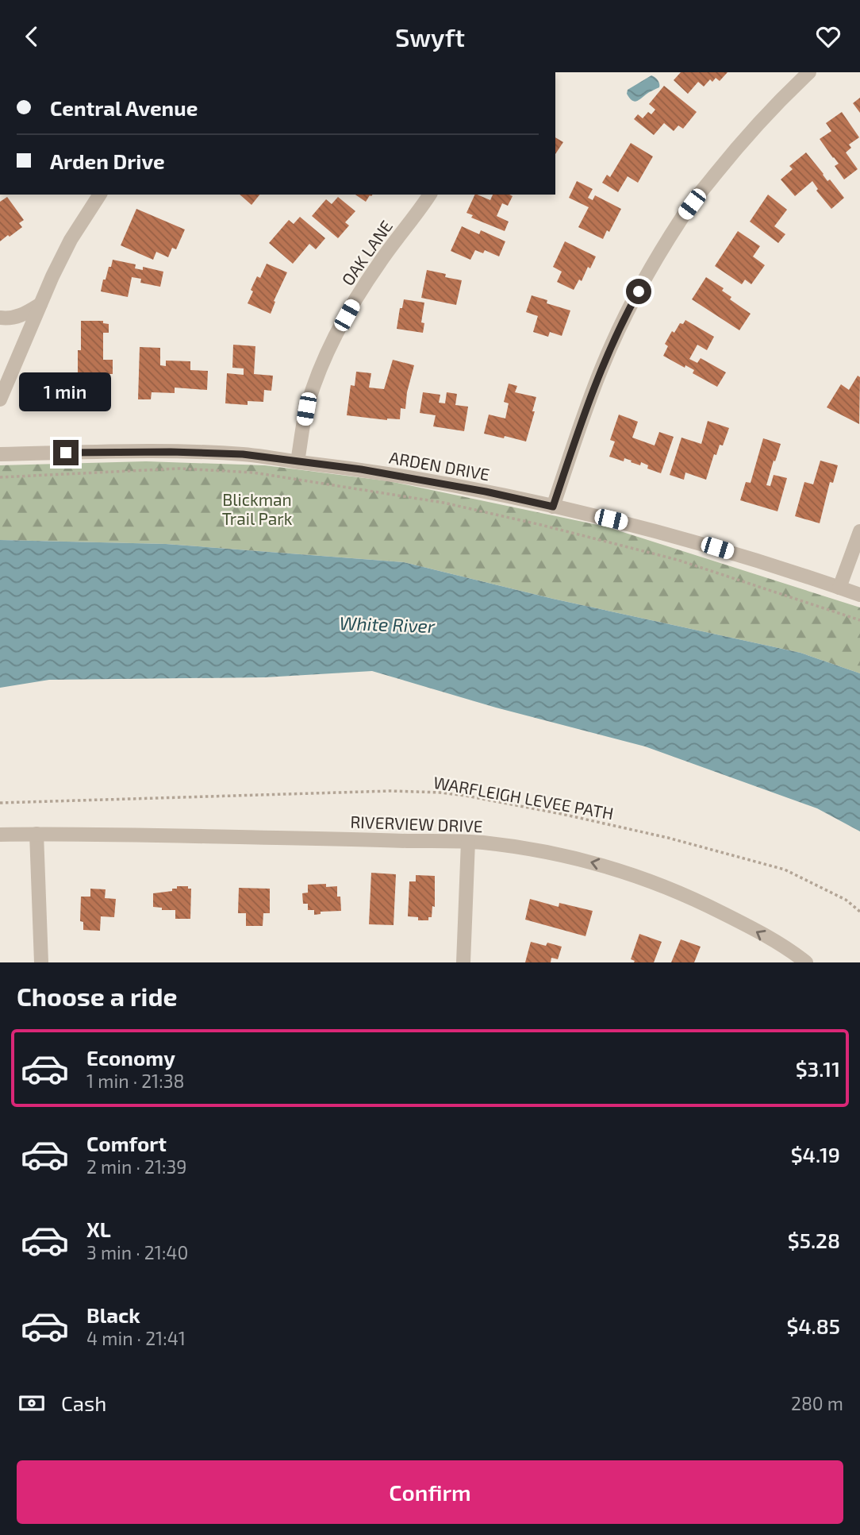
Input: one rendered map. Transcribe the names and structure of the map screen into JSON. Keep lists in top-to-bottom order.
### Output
{
  "streets": {
    "street": ["OAK LANE", "ARDEN DRIVE", "RIVERVIEW DRIVE"],
    "path": ["WARFLEIGH LEVEE PATH"]
  },
  "crossings": [
    ["OAK LANE", "ARDEN DRIVE"]
  ],
  "one_way": ["RIVERVIEW DRIVE"],
  "water": ["White River"],
  "parks": ["Blickman Trail Park"],
  "page": {
    "header": "Swyft",
    "banner": ["Central Avenue", "Arden Drive"],
    "bubble": "1 min",
    "heading": "Choose a ride",
    "list": [
      {
        "name": "Economy",
        "note": "1 min · 21:38",
        "value": "$3.11"
      },
      {
        "name": "Comfort",
        "note": "2 min · 21:39",
        "value": "$4.19"
      },
      {
        "name": "XL",
        "note": "3 min · 21:40",
        "value": "$5.28"
      },
      {
        "name": "Black",
        "note": "4 min · 21:41",
        "value": "$4.85"
      }
    ],
    "pay": ["Cash", "280 m"],
    "buttons": "Confirm"
  }
}
